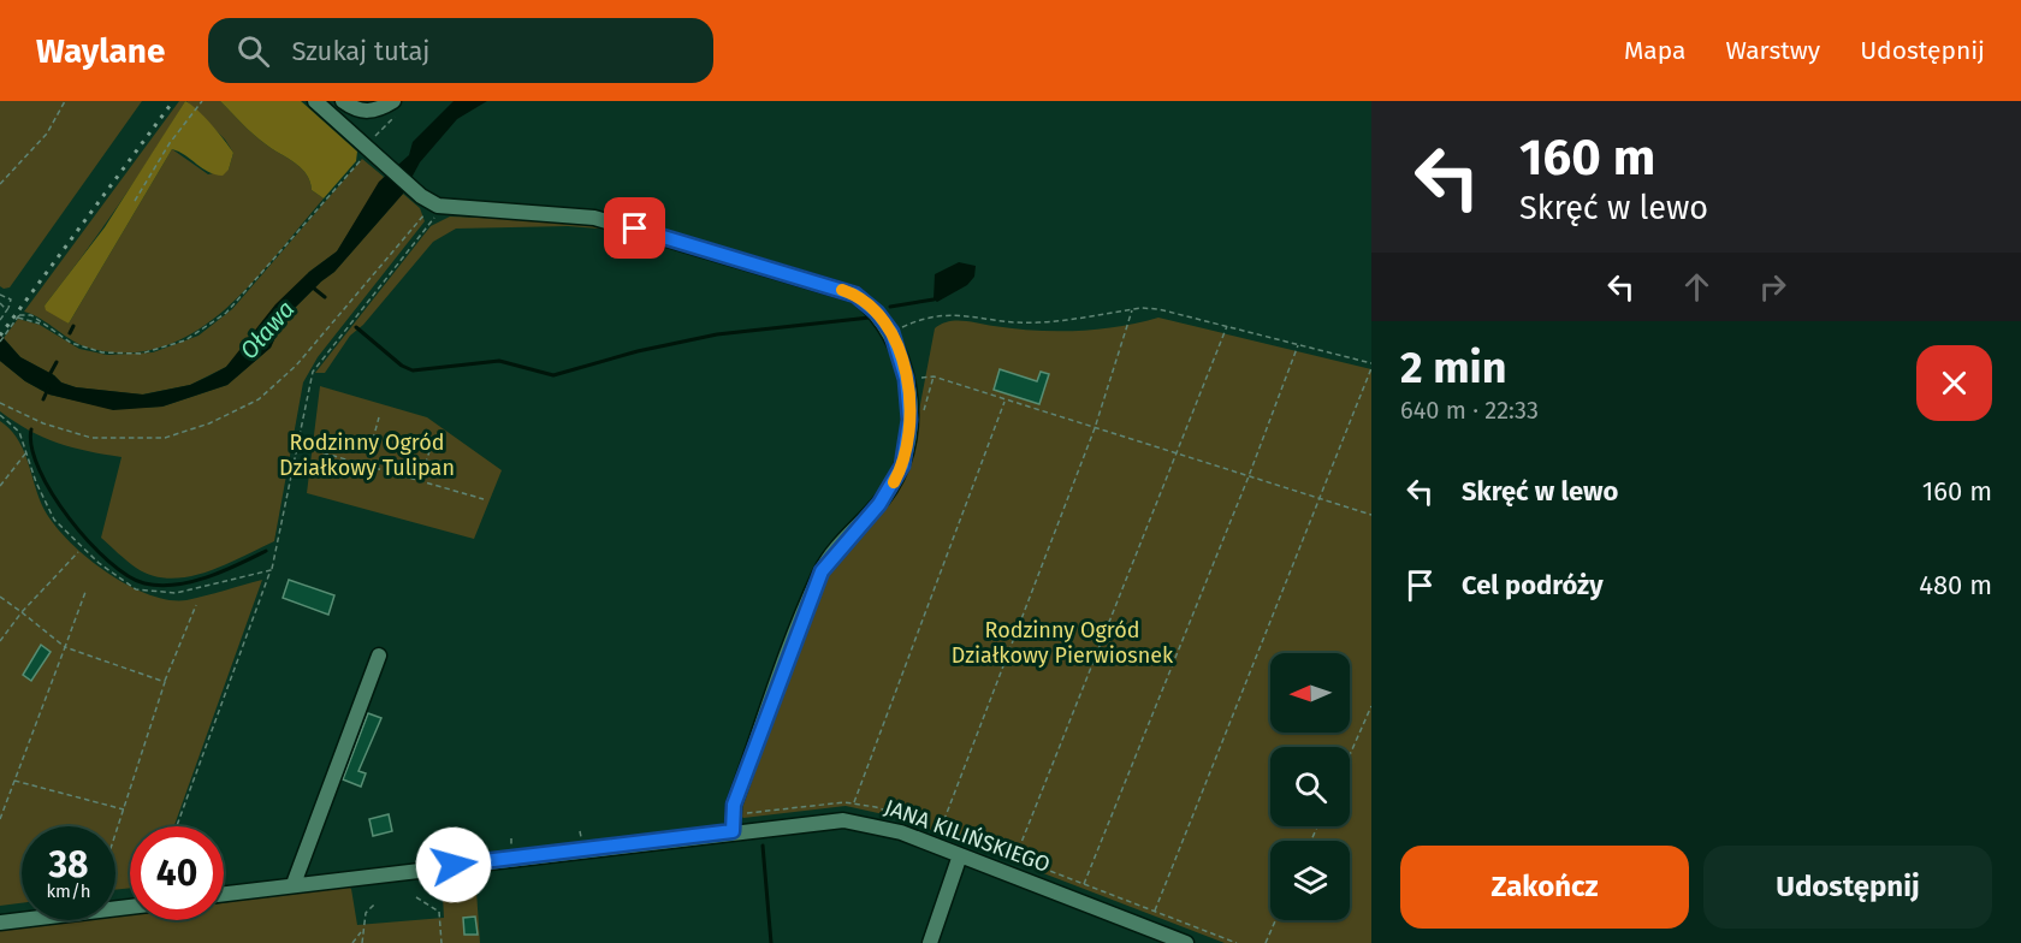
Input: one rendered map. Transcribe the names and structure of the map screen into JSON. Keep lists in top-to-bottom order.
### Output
{
  "streets": {
    "street": ["JANA KILIŃSKIEGO"]
  },
  "water": ["Oława"],
  "parks": ["Rodzinny Ogród Działkowy Tulipan", "Rodzinny Ogród Działkowy Pierwiosnek"],
  "north": "left",
  "page": {
    "header": "Waylane",
    "search": "Szukaj tutaj",
    "nav": ["Mapa", "Warstwy", "Udostępnij"],
    "turn": ["160 m", "Skręć w lewo"],
    "heading": ["2 min", "640 m · 22:33"],
    "list": [
      {
        "name": "Skręć w lewo",
        "value": "160 m"
      },
      {
        "name": "Cel podróży",
        "value": "480 m"
      }
    ],
    "speed": "38 km/h",
    "limit": "40",
    "buttons": ["Zakończ", "Udostępnij"]
  }
}
